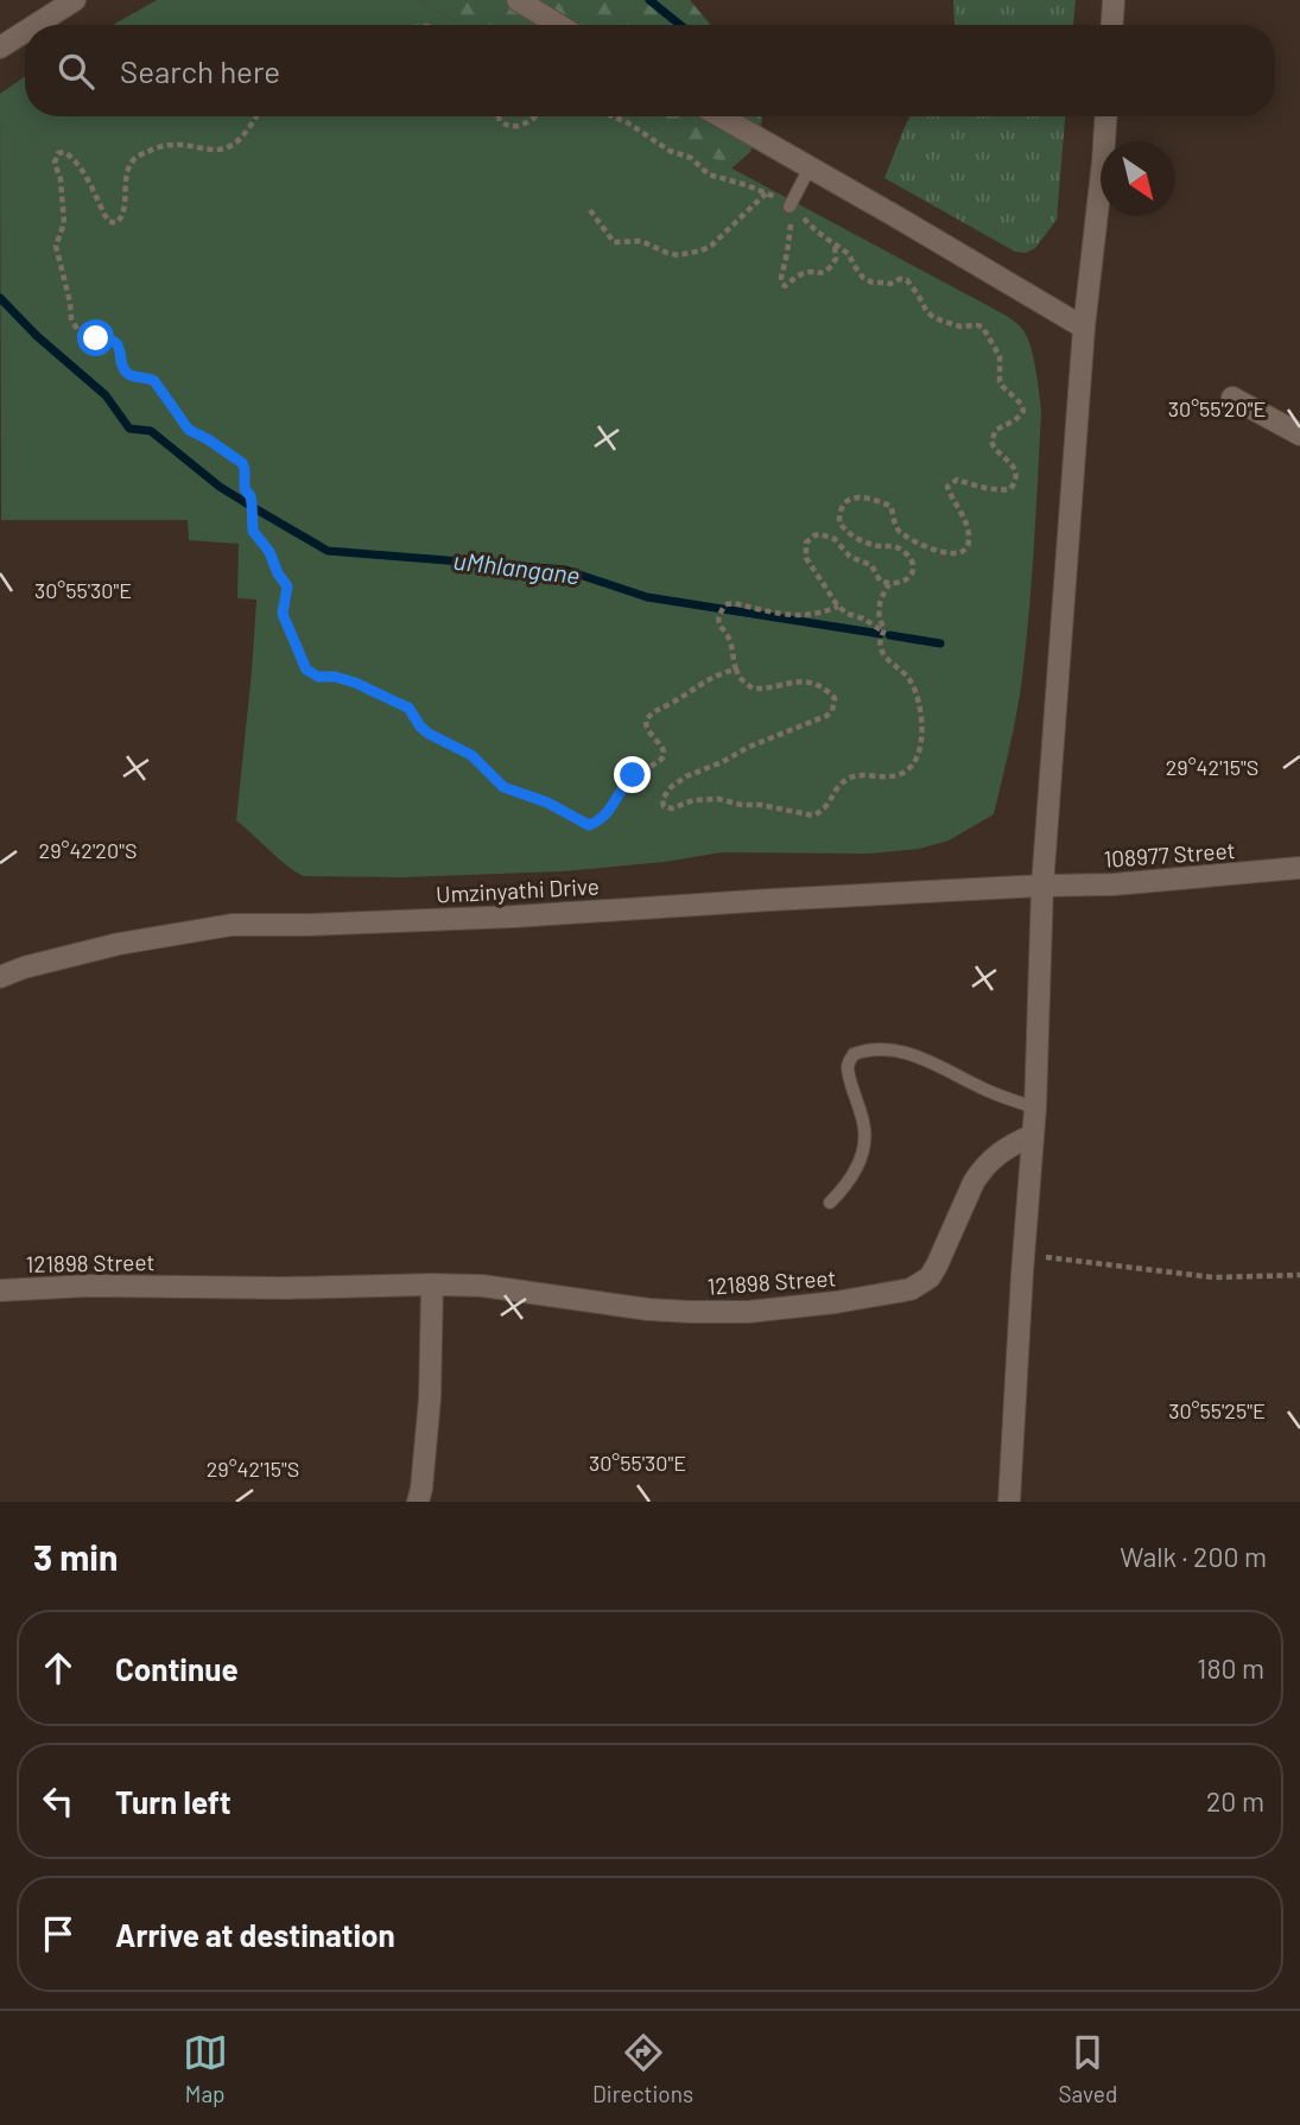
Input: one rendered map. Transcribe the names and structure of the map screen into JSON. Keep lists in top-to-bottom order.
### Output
{
  "streets": {
    "street": ["108977 Street", "Umzinyathi Drive", "121898 Street"]
  },
  "crossings": [
    ["108977 Street", "Umzinyathi Drive"]
  ],
  "water": ["uMhlangane"],
  "north": "bottom right",
  "page": {
    "search": "Search here",
    "heading": ["3 min", "Walk · 200 m"],
    "list": [
      ["Continue", "180 m"],
      ["Turn left", "20 m"],
      "Arrive at destination"
    ],
    "nav": ["Map", "Directions", "Saved"]
  },
  "coordinates": [
    "30°55'20\"E",
    "30°55'30\"E",
    "29°42'15\"S",
    "29°42'20\"S",
    "30°55'25\"E"
  ]
}
